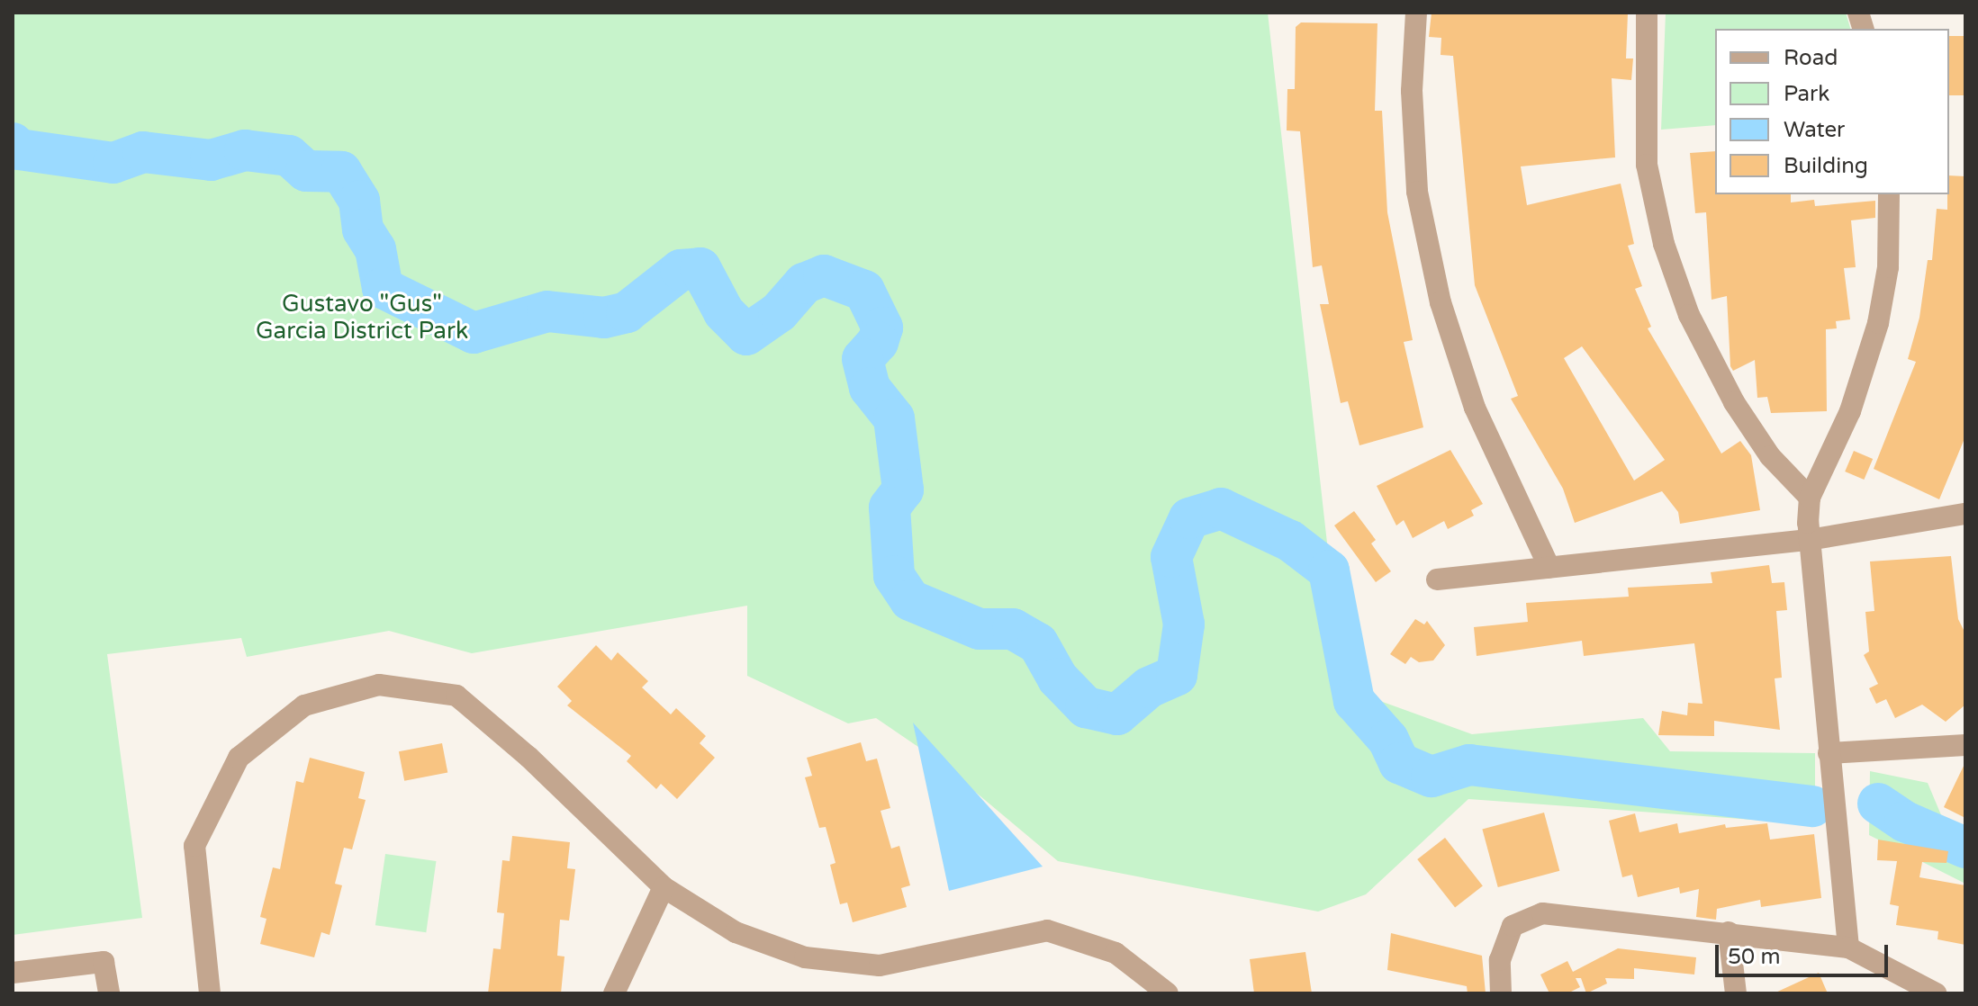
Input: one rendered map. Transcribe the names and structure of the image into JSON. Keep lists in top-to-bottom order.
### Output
{
  "parks": ["Gustavo \"Gus\" Garcia District Park"],
  "legend": [
    "Road",
    "Park",
    "Water",
    "Building"
  ],
  "scale_bar": "50 m"
}
